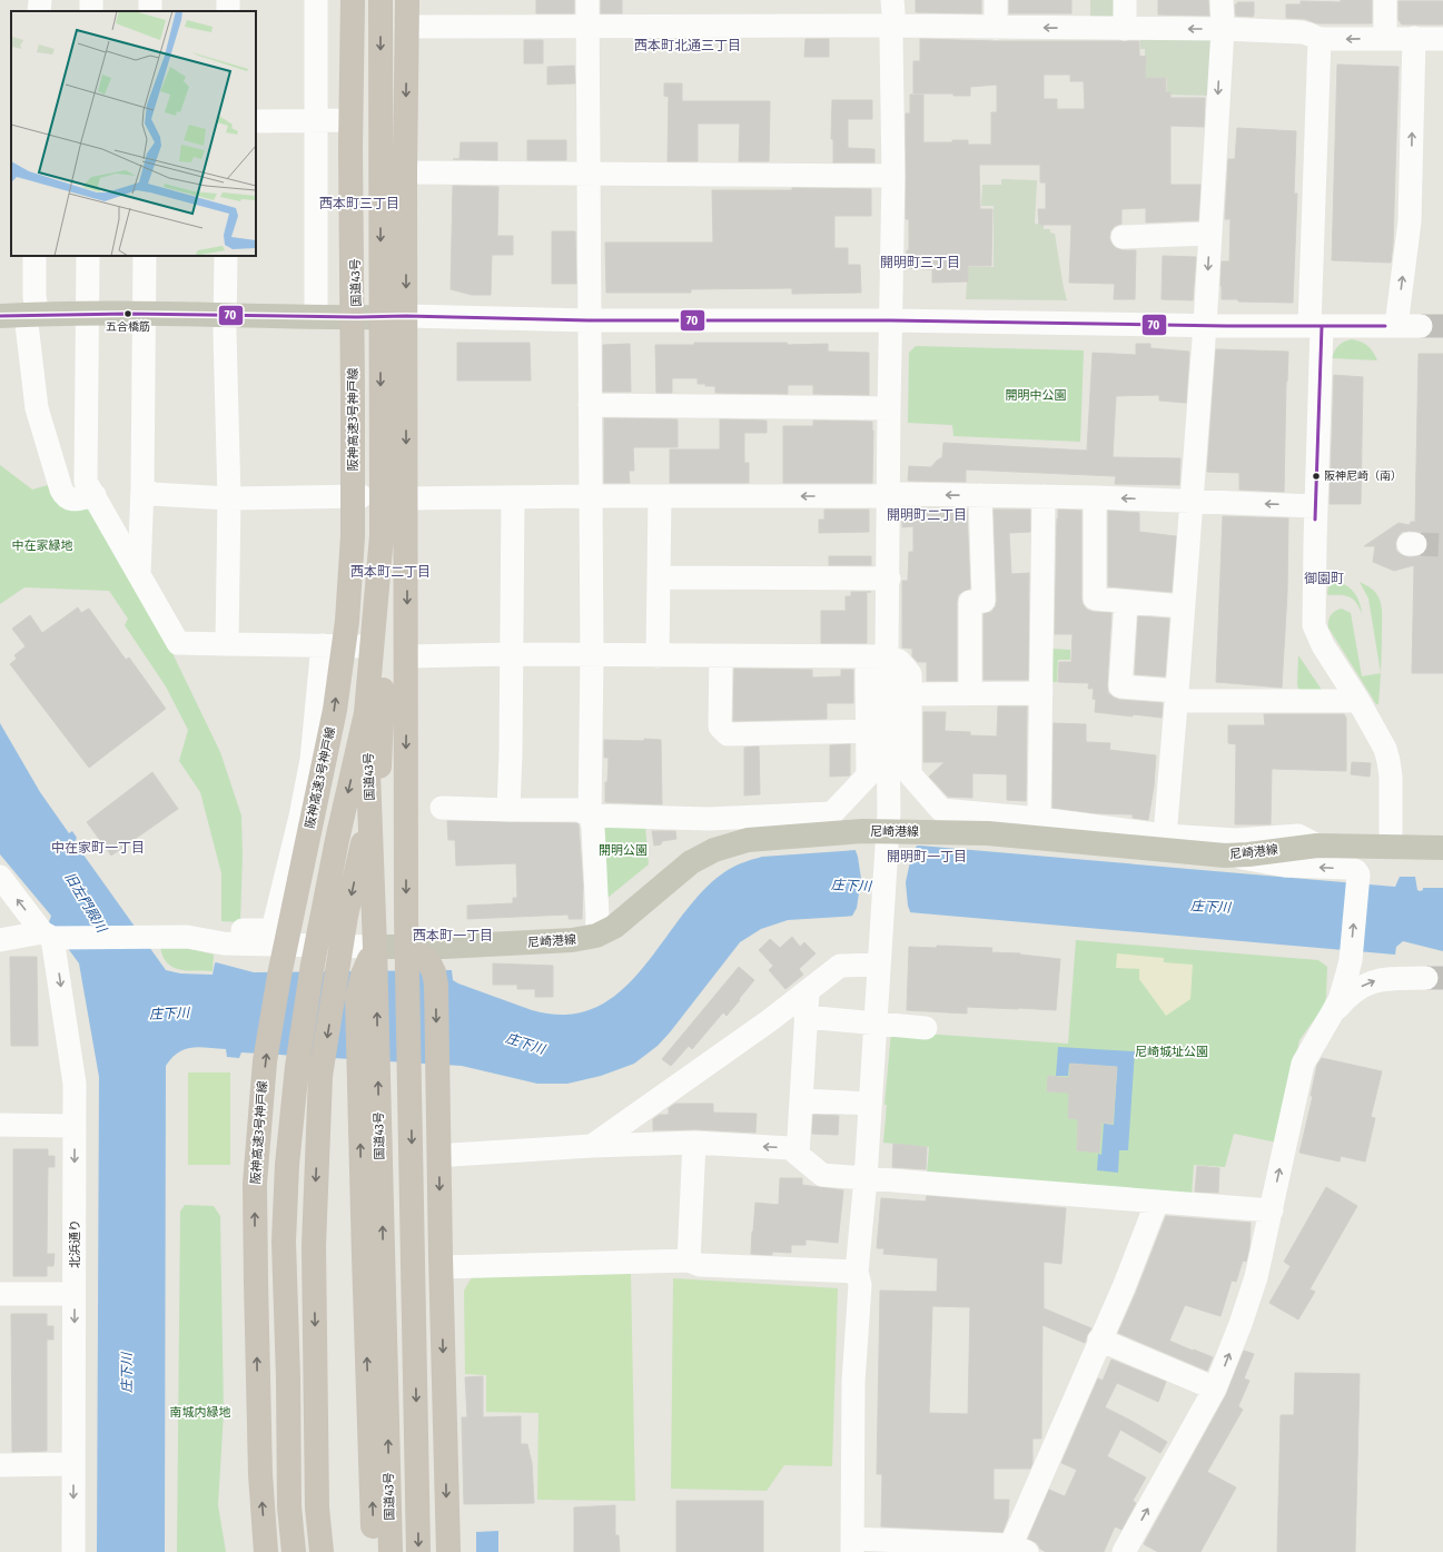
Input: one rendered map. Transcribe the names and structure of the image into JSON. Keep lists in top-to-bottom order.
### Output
{
  "streets": {
    "highway": ["国道43号", "阪神高速3号神戸線"],
    "main road": ["尼崎港線"],
    "street": ["北浜通り"]
  },
  "crossings": [
    ["国道43号", "阪神高速3号神戸線"],
    ["国道43号", "尼崎港線"]
  ],
  "one_way": ["北浜通り"],
  "districts": [
    "西本町北通三丁目",
    "西本町三丁目",
    "開明町三丁目",
    "開明町二丁目",
    "西本町二丁目",
    "御園町",
    "中在家町一丁目",
    "開明町一丁目",
    "西本町一丁目"
  ],
  "water": ["庄下川", "旧左門殿川"],
  "parks": [
    "開明中公園",
    "中在家緑地",
    "開明公園",
    "尼崎城址公園",
    "南城内緑地"
  ],
  "places": ["五合橋筋", "阪神尼崎（南）"],
  "lines": ["transit line 70"]
}
